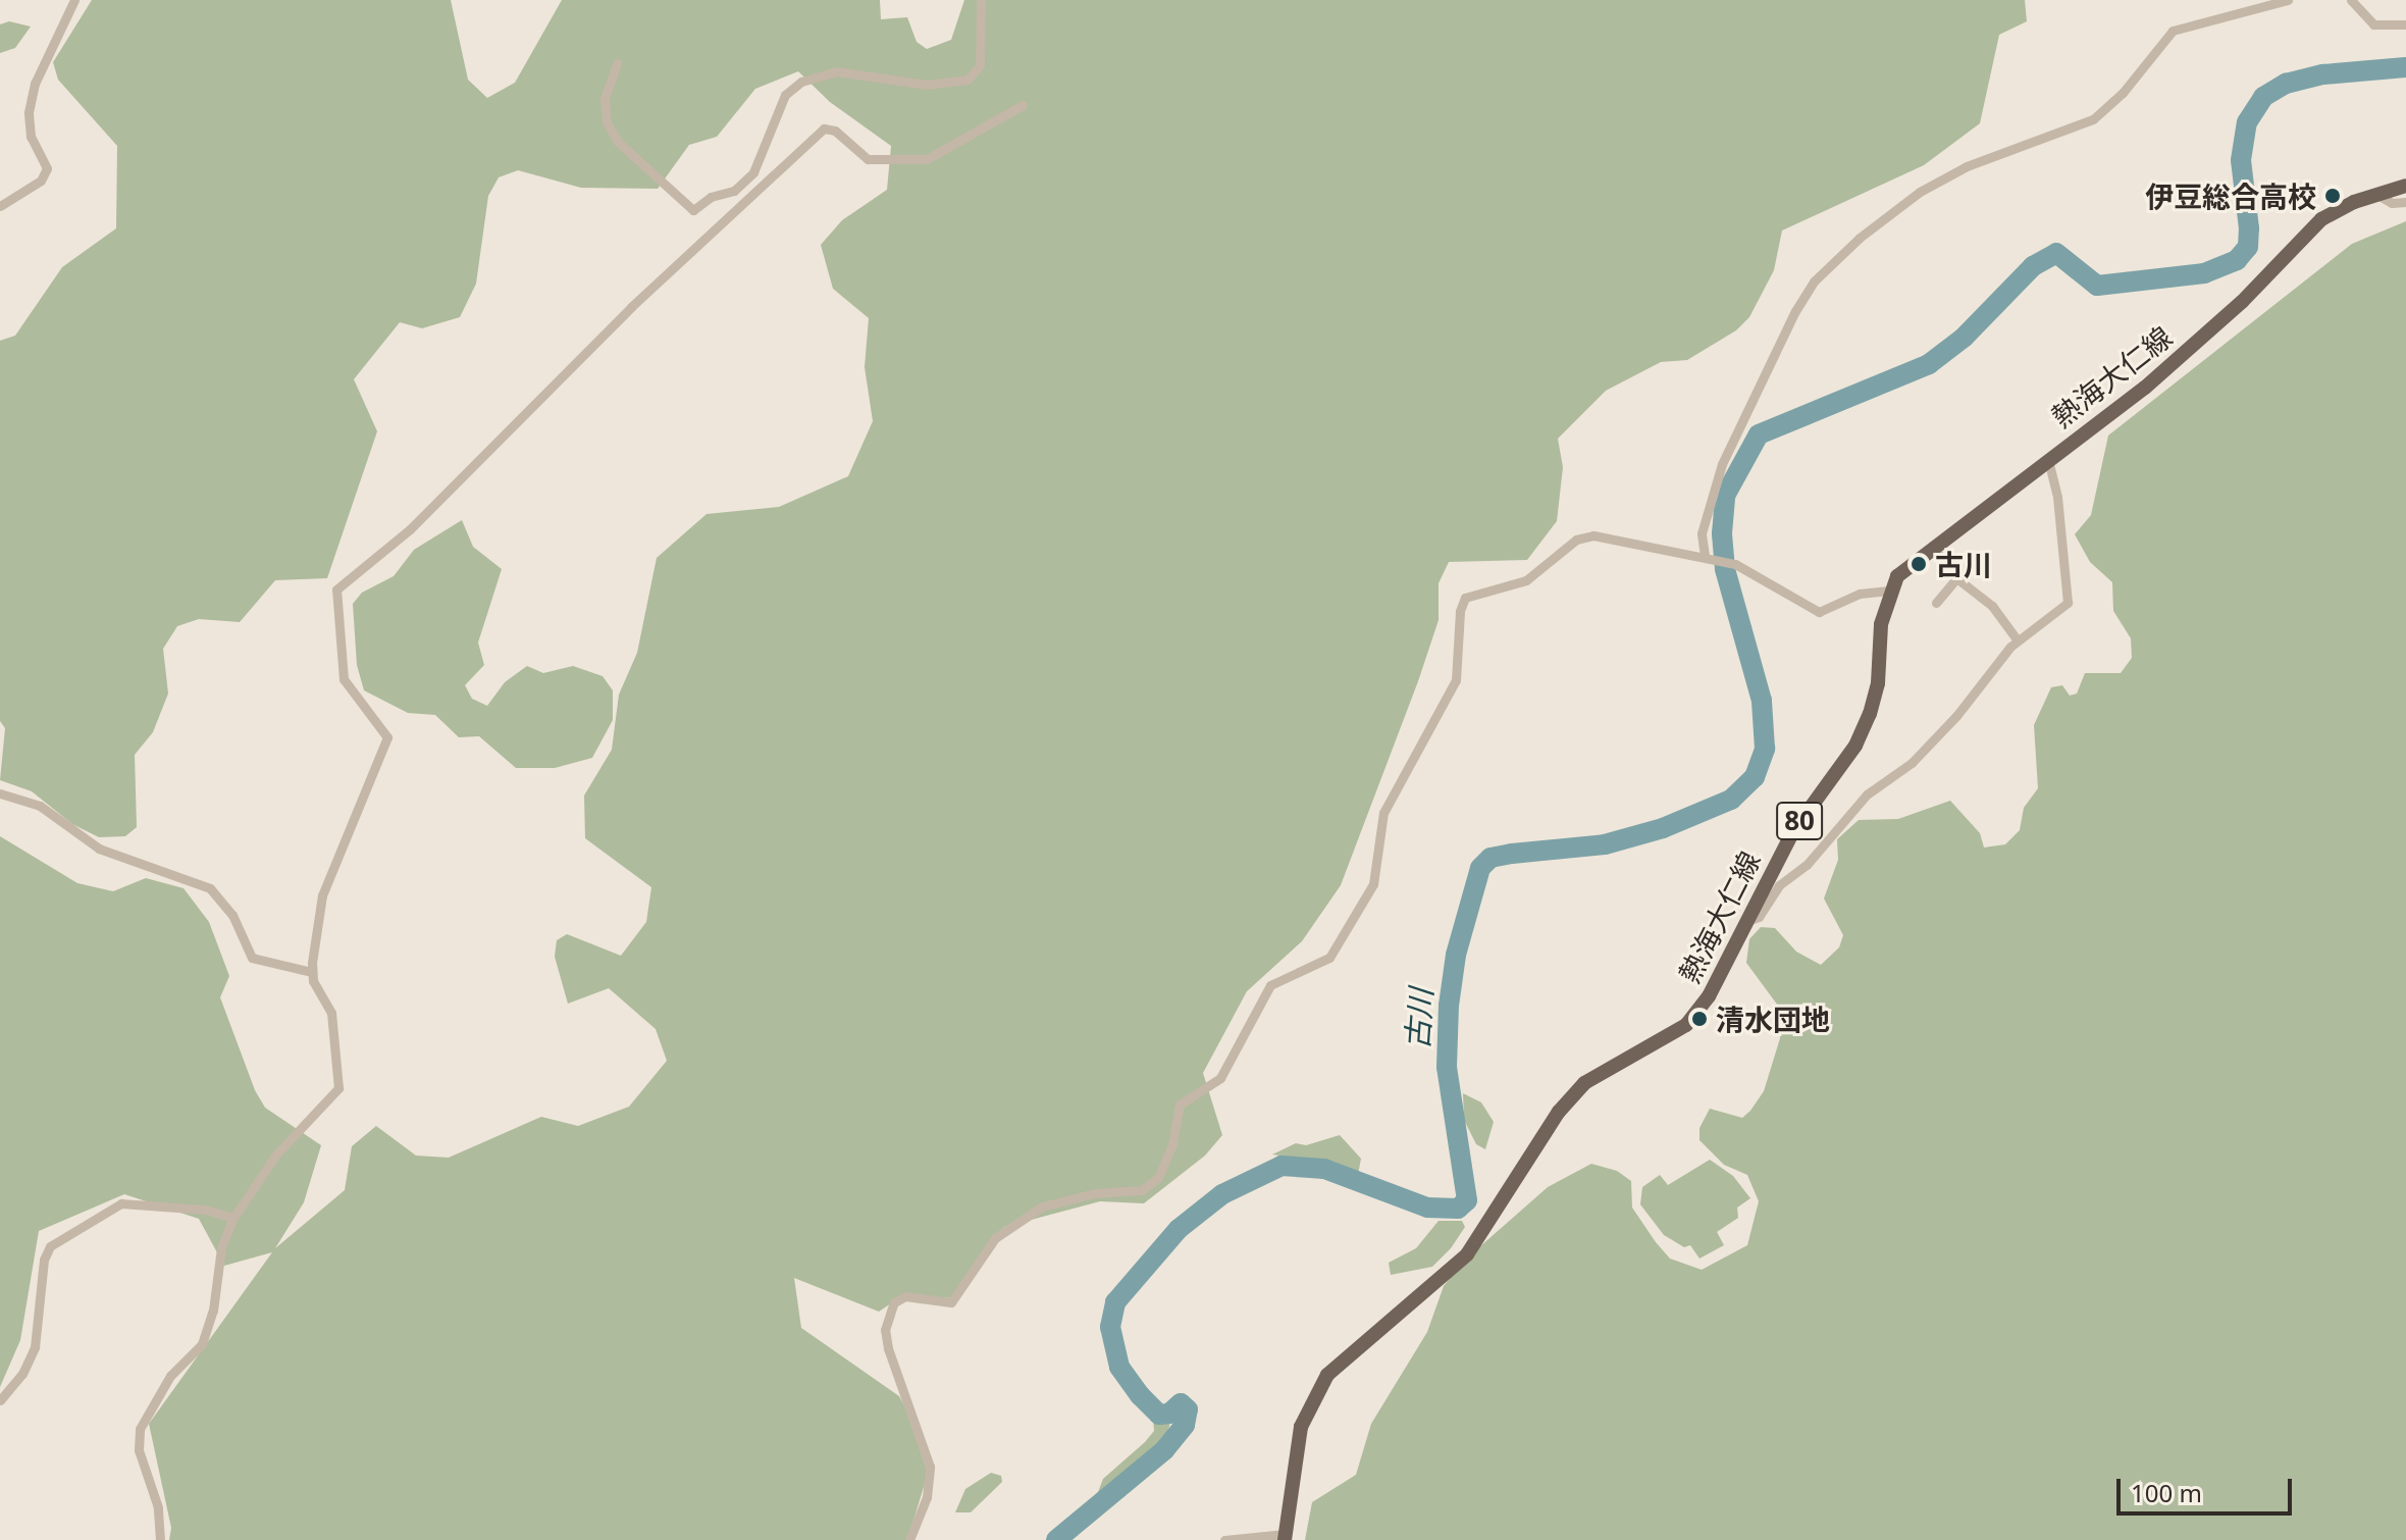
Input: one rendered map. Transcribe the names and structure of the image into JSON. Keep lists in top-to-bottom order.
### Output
{
  "streets": {
    "main road": ["熱海大仁線", "80"]
  },
  "water": ["古川"],
  "places": ["伊豆総合高校", "古川", "清水団地"],
  "scale_bar": "100 m"
}
